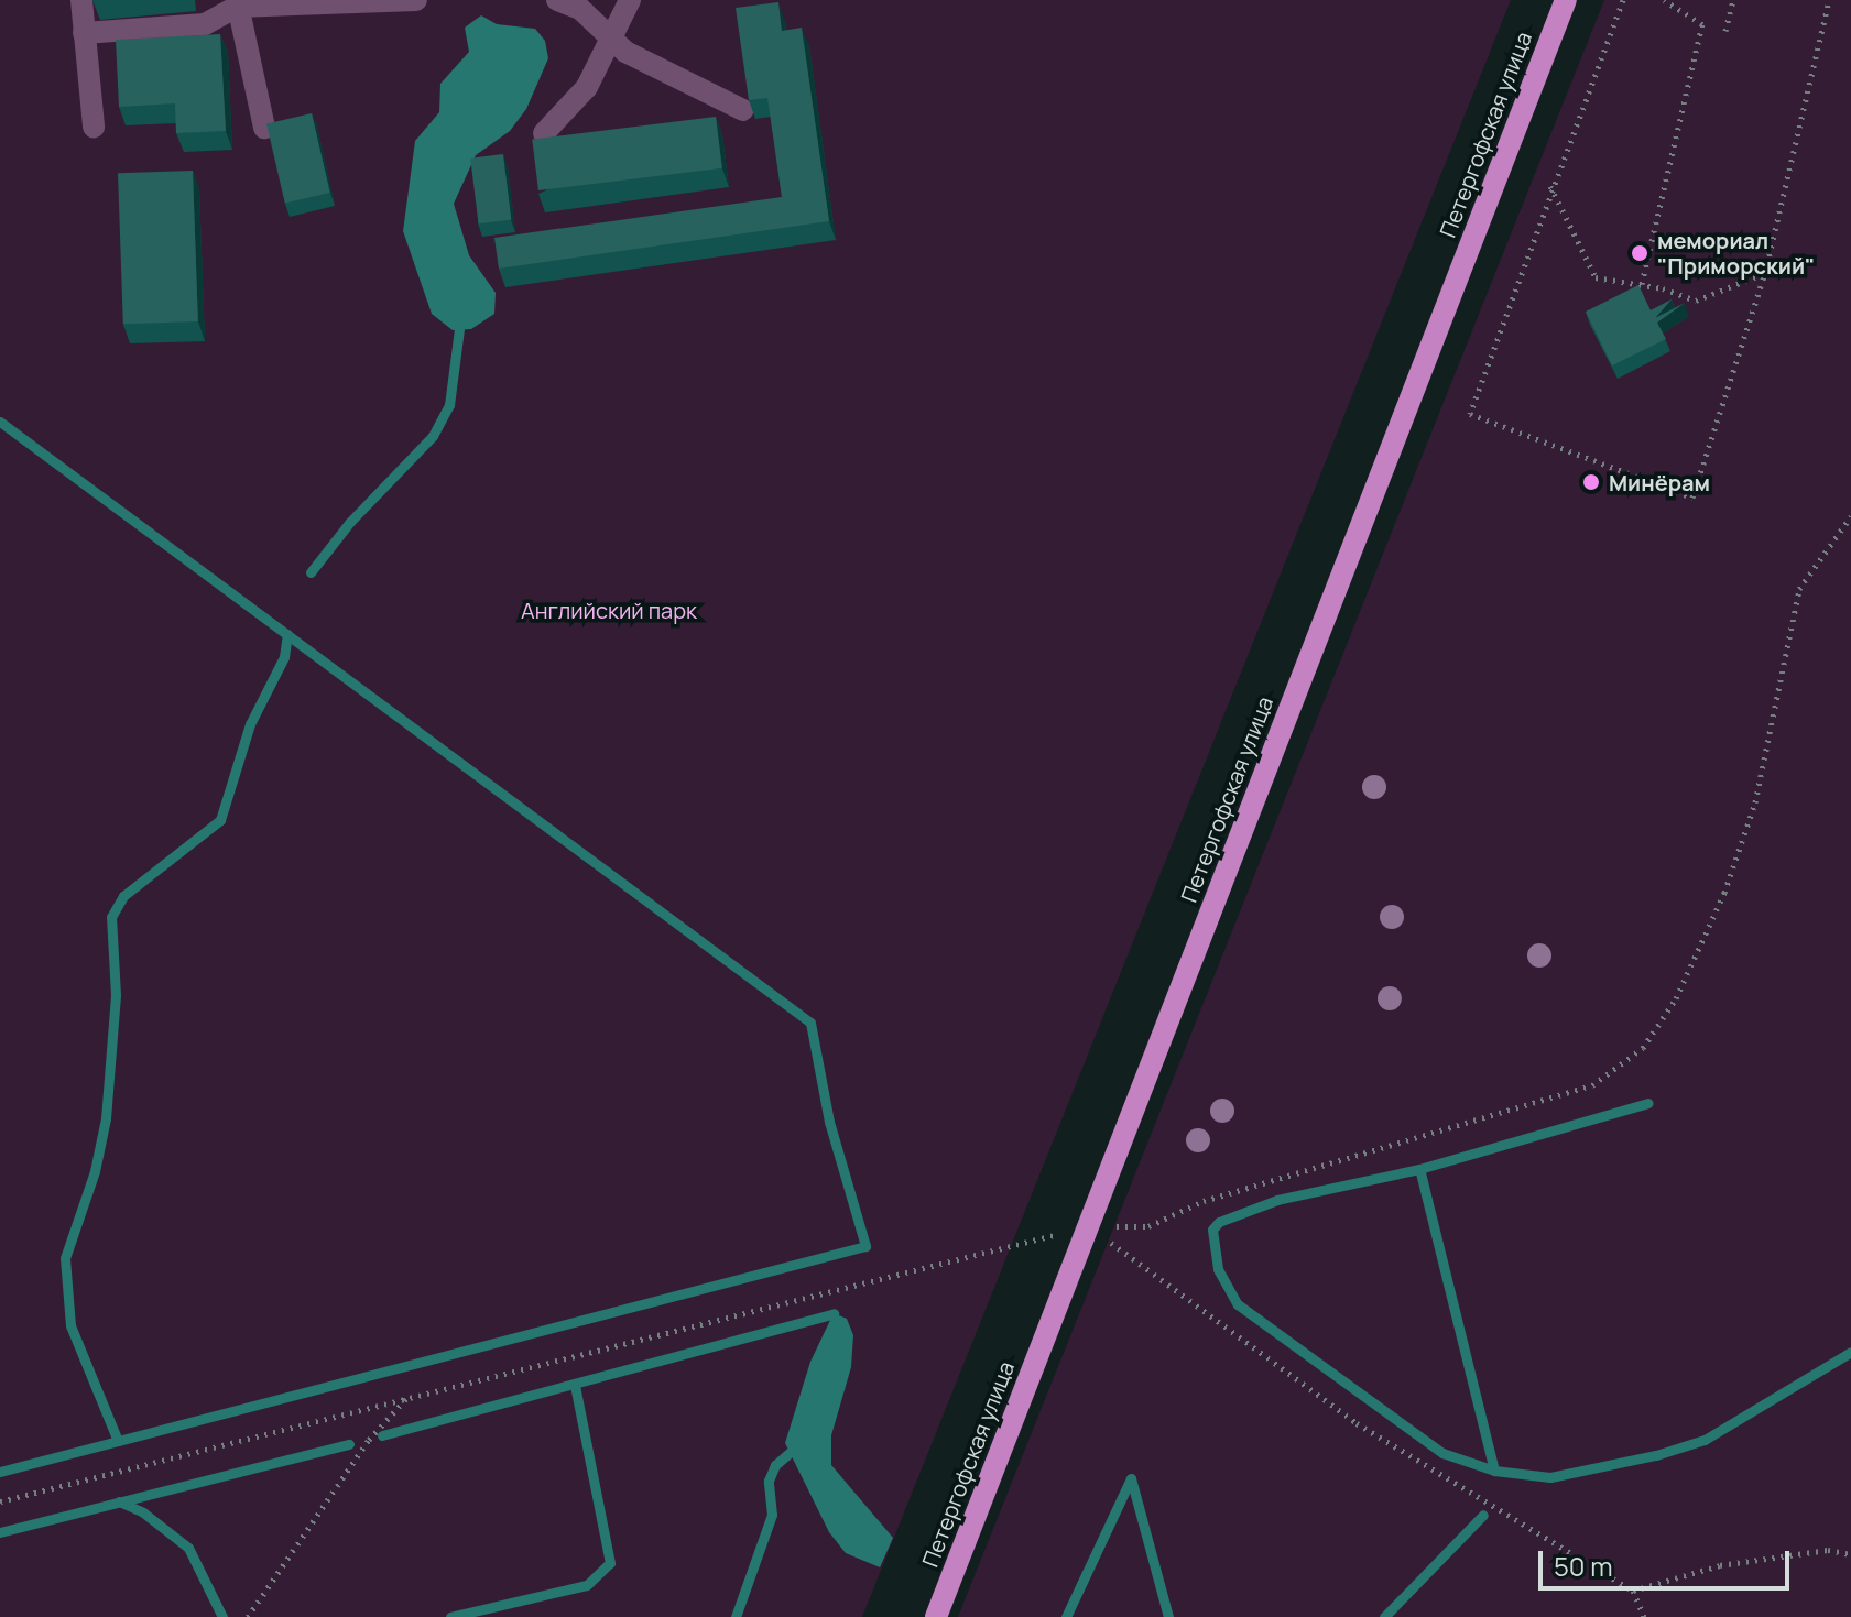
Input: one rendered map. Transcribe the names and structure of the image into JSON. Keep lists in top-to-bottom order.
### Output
{
  "streets": {
    "main road": ["Петергофская улица"]
  },
  "parks": ["Английский парк"],
  "places": ["мемориал \"Приморский\"", "Минёрам"],
  "scale_bar": "50 m"
}
